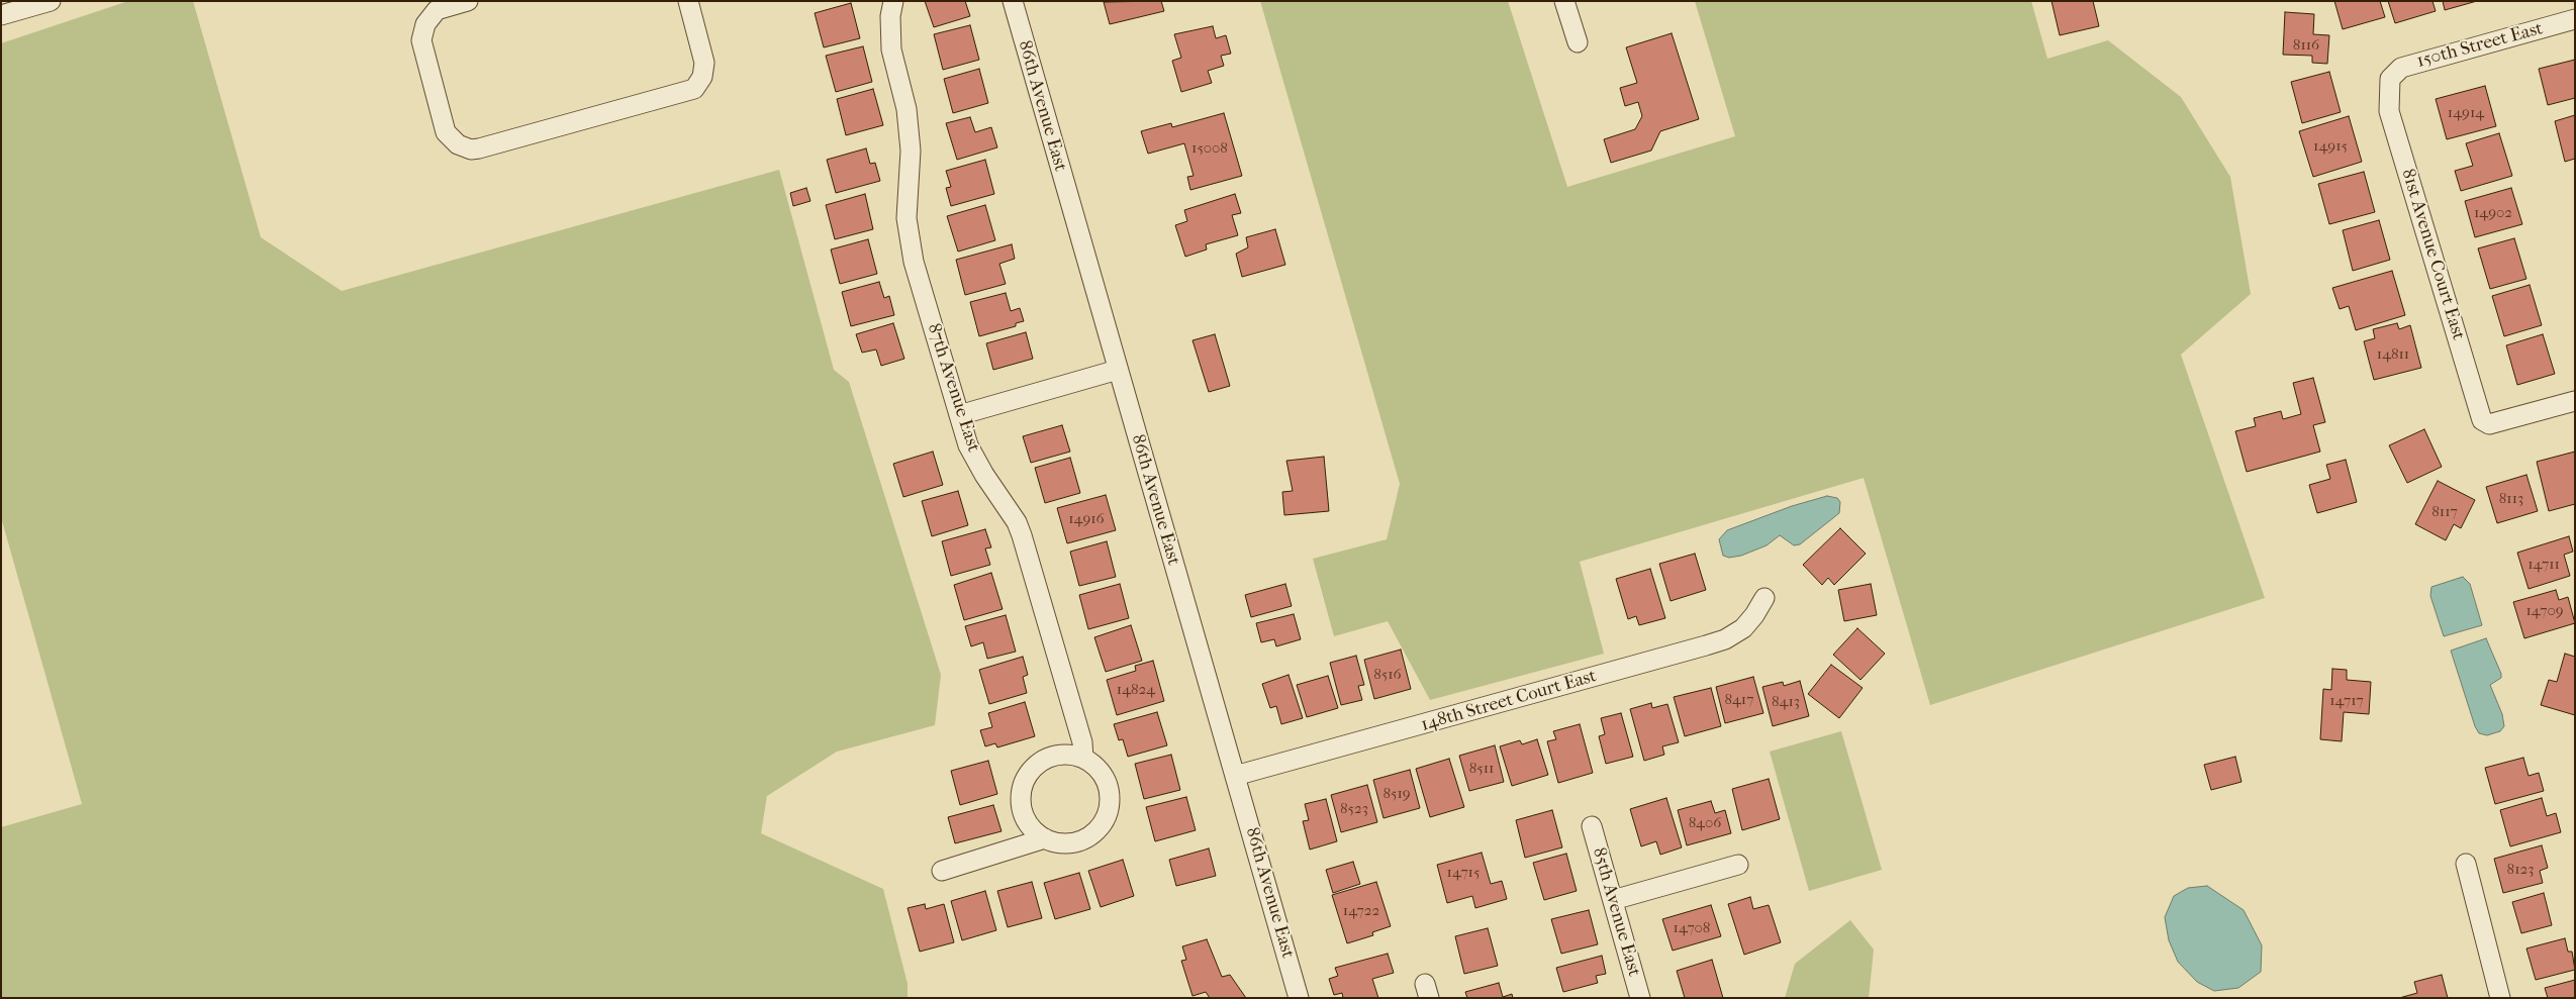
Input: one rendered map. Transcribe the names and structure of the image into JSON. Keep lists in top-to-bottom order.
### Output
{
  "streets": {
    "street": [
      "150th Street East",
      "86th Avenue East",
      "81st Avenue Court East",
      "87th Avenue East",
      "148th Street Court East",
      "85th Avenue East"
    ]
  },
  "crossings": [
    ["150th Street East", "81st Avenue Court East"],
    ["86th Avenue East", "148th Street Court East"]
  ],
  "house_numbers": [
    "8116",
    "14914",
    "14915",
    "15008",
    "14902",
    "14811",
    "8113",
    "8117",
    "14916",
    "14711",
    "14709",
    "8516",
    "14824",
    "8417",
    "14717",
    "8413",
    "8511",
    "8519",
    "8523",
    "8406",
    "8123",
    "14715",
    "14722",
    "14708"
  ]
}
